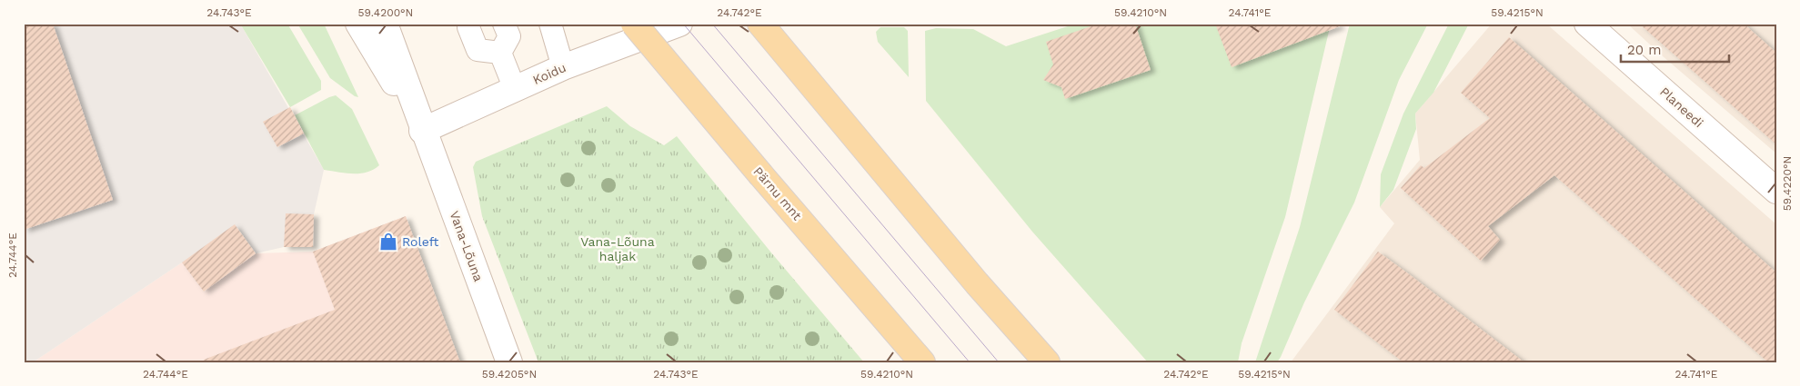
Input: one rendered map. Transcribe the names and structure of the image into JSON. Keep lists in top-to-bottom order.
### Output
{
  "streets": {
    "main road": ["Pärnu mnt"],
    "street": ["Koidu", "Planeedi", "Vana-Lõuna"]
  },
  "crossings": [
    ["Koidu", "Vana-Lõuna"]
  ],
  "parks": ["Vana-Lõuna haljak"],
  "places": {
    "shop": ["Roleft"]
  },
  "scale_bar": "20 m",
  "coordinates": [
    "24.743°E",
    "59.4200°N",
    "24.742°E",
    "59.4210°N",
    "24.741°E",
    "59.4215°N",
    "59.4220°N",
    "24.744°E",
    "59.4205°N"
  ]
}
